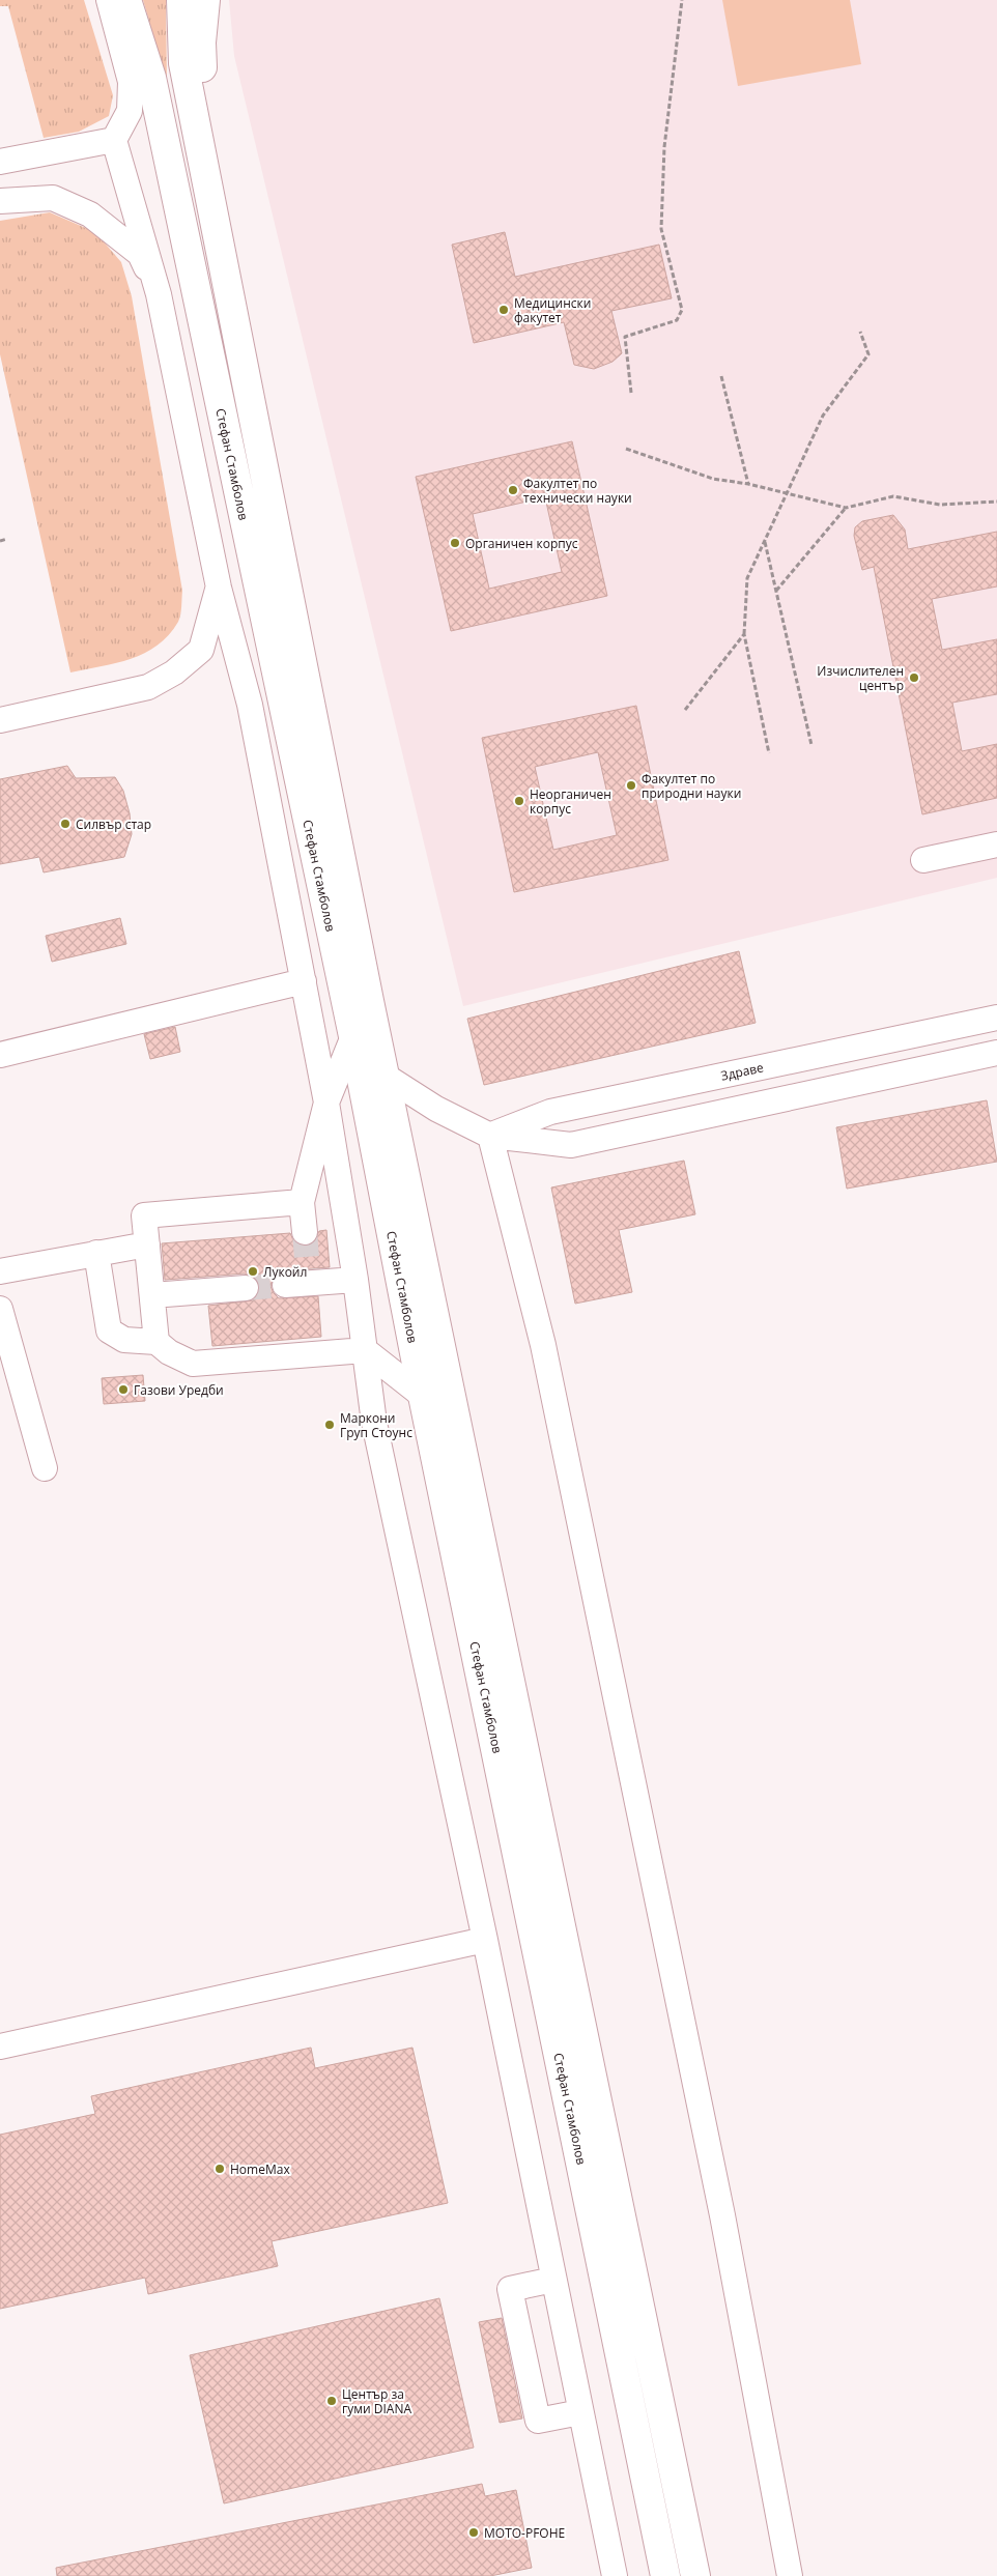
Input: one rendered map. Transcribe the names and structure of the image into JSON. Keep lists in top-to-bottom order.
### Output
{
  "streets": {
    "highway": ["Стефан Стамболов"],
    "street": ["Здраве"]
  },
  "places": [
    "Медицински факутет",
    "Факултет по технически науки",
    "Органичен корпус",
    "Изчислителен център",
    "Факултет по природни науки",
    "Неорганичен корпус",
    "Силвър стар",
    "Лукойл",
    "Газови Уредби",
    "Маркони Груп Стоунс",
    "HomeMax",
    "Център за гуми DIANA",
    "MOTO-PFOHE"
  ]
}
